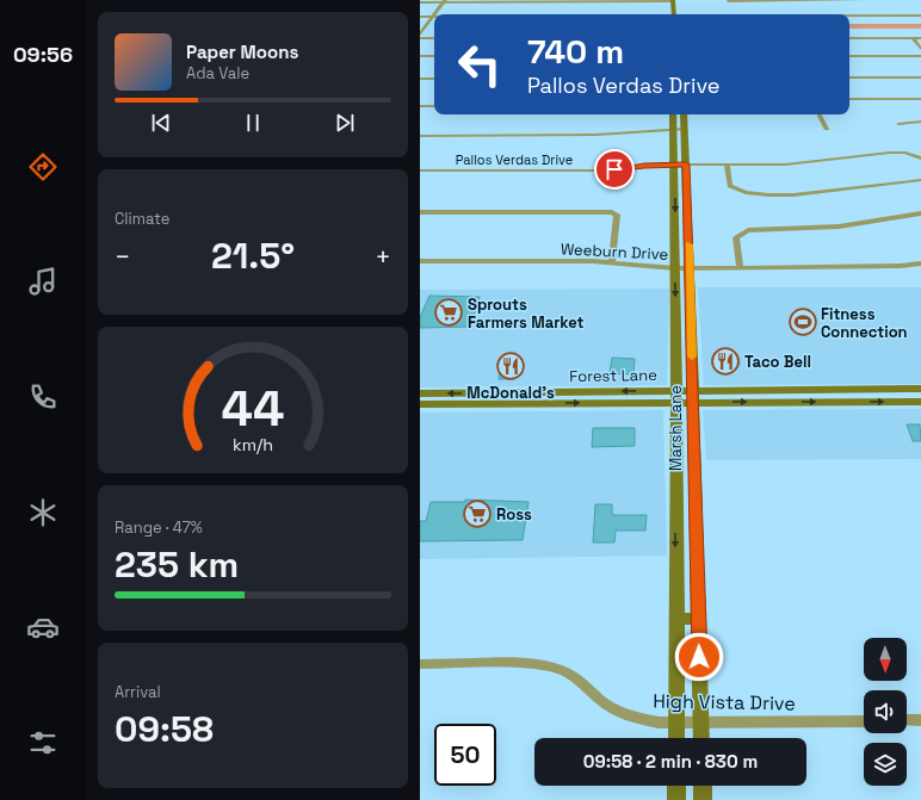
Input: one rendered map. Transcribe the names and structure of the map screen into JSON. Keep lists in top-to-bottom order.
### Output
{
  "streets": {
    "main road": ["Forest Lane", "Marsh Lane"],
    "street": ["Pallos Verdas Drive", "Weeburn Drive", "High Vista Drive"]
  },
  "crossings": [
    ["Pallos Verdas Drive", "Marsh Lane"],
    ["Weeburn Drive", "Marsh Lane"],
    ["Forest Lane", "Marsh Lane"],
    ["Marsh Lane", "High Vista Drive"]
  ],
  "places": {
    "supermarket": ["Sprouts Farmers Market", "Ross"],
    "sports": ["Fitness Connection"],
    "restaurant": ["Taco Bell", "McDonald's"]
  },
  "north": "bottom",
  "page": {
    "tabs": "09:56",
    "turn": ["740 m", "Pallos Verdas Drive"],
    "song": ["Paper Moons", "Ada Vale"],
    "tile": [
      "Climate",
      ["Range · 47%", "235 km"],
      ["Arrival", "09:58"]
    ],
    "heat": ["−", "21.5°", "+"],
    "limit": "50",
    "trip": "09:58 · 2 min · 830 m",
    "gauge": ["44", "km/h"]
  }
}
